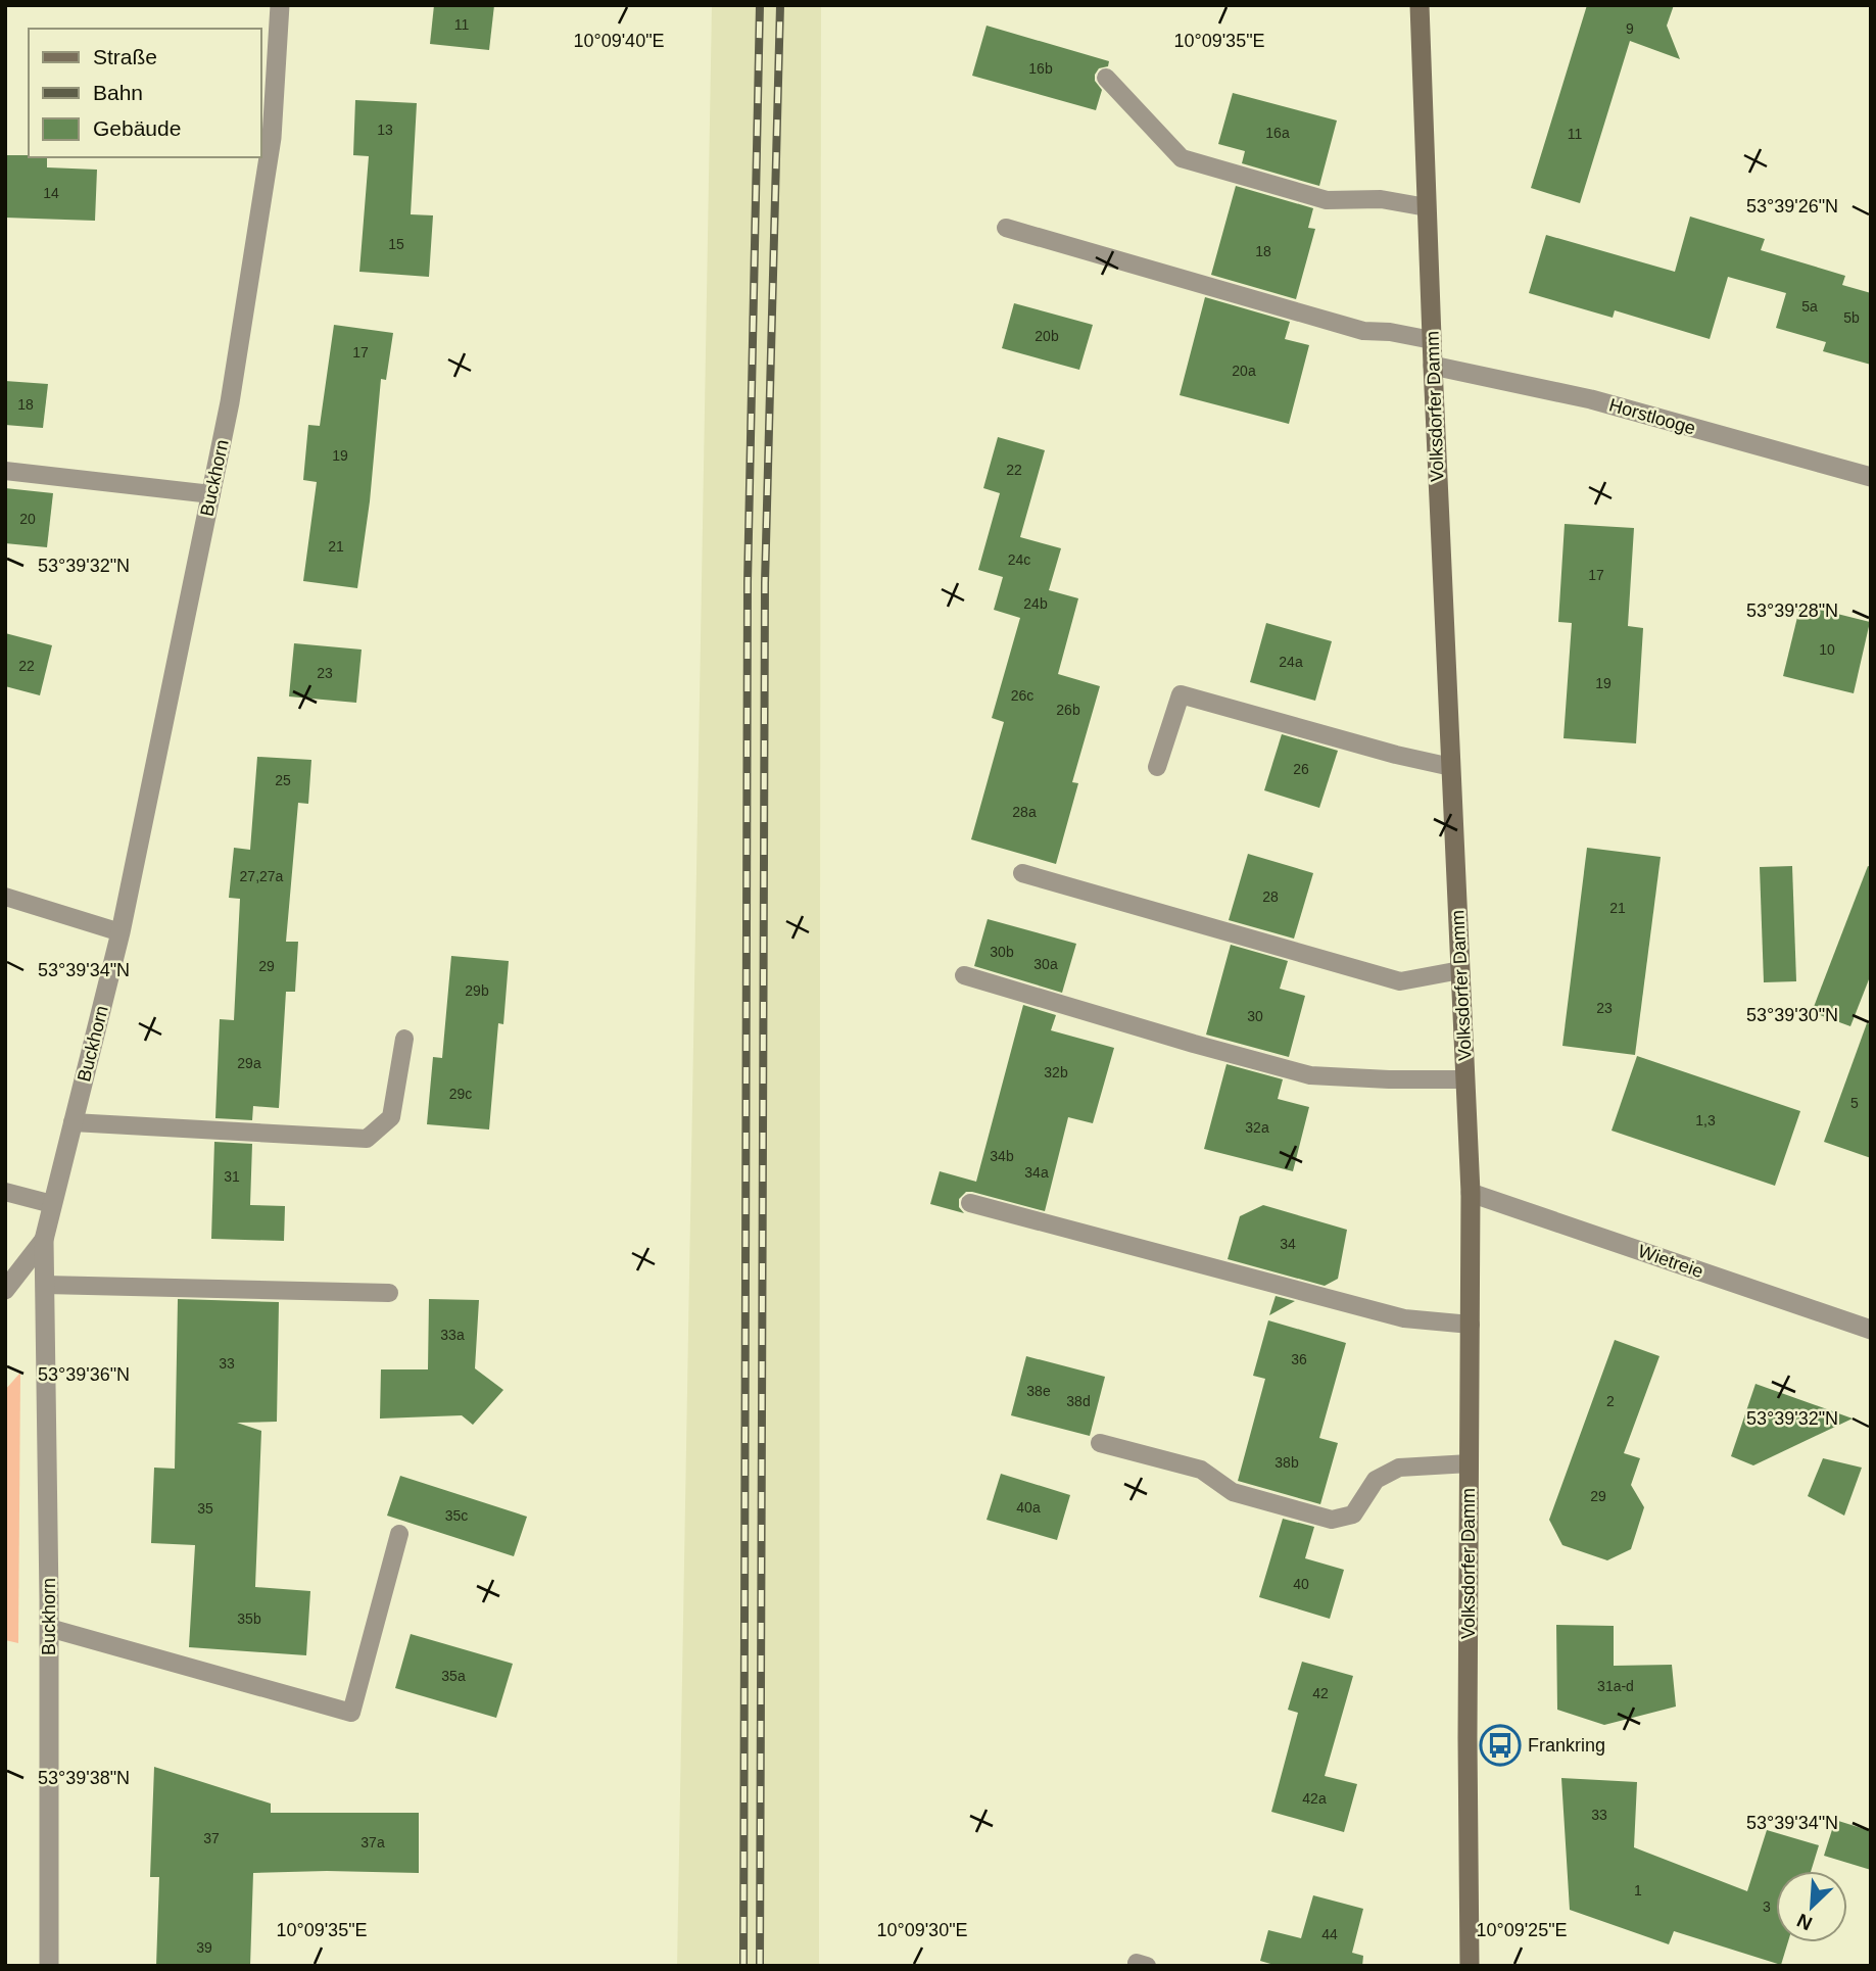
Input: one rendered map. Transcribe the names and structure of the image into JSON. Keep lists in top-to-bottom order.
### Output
{
  "streets": {
    "main road": ["Volksdorfer Damm"],
    "street": ["Horstlooge", "Buckhorn", "Wietreie"]
  },
  "crossings": [
    ["Volksdorfer Damm", "Horstlooge"],
    ["Volksdorfer Damm", "Wietreie"]
  ],
  "places": {
    "bus stop": ["Frankring"]
  },
  "house_numbers": [
    "11",
    "9",
    "16b",
    "13",
    "16a",
    "11",
    "14",
    "15",
    "18",
    "5a",
    "5b",
    "20b",
    "17",
    "20a",
    "18",
    "19",
    "22",
    "20",
    "21",
    "24c",
    "17",
    "24b",
    "10",
    "24a",
    "22",
    "23",
    "19",
    "26c",
    "26b",
    "26",
    "25",
    "28a",
    "27,27a",
    "28",
    "21",
    "30b",
    "30a",
    "29",
    "29b",
    "23",
    "30",
    "29a",
    "32b",
    "29c",
    "5",
    "1,3",
    "32a",
    "34b",
    "34a",
    "31",
    "34",
    "33a",
    "36",
    "33",
    "38e",
    "38d",
    "2",
    "38b",
    "29",
    "40a",
    "35",
    "35c",
    "40",
    "35b",
    "35a",
    "31a-d",
    "42",
    "42a",
    "33",
    "37",
    "37a",
    "1",
    "3",
    "44",
    "39"
  ],
  "legend": ["Straße", "Bahn", "Gebäude"],
  "north": "bottom left",
  "coordinates": [
    "10°09'40\"E",
    "10°09'35\"E",
    "53°39'26\"N",
    "53°39'32\"N",
    "53°39'28\"N",
    "53°39'34\"N",
    "53°39'30\"N",
    "53°39'36\"N",
    "53°39'38\"N",
    "10°09'30\"E",
    "10°09'25\"E"
  ]
}
